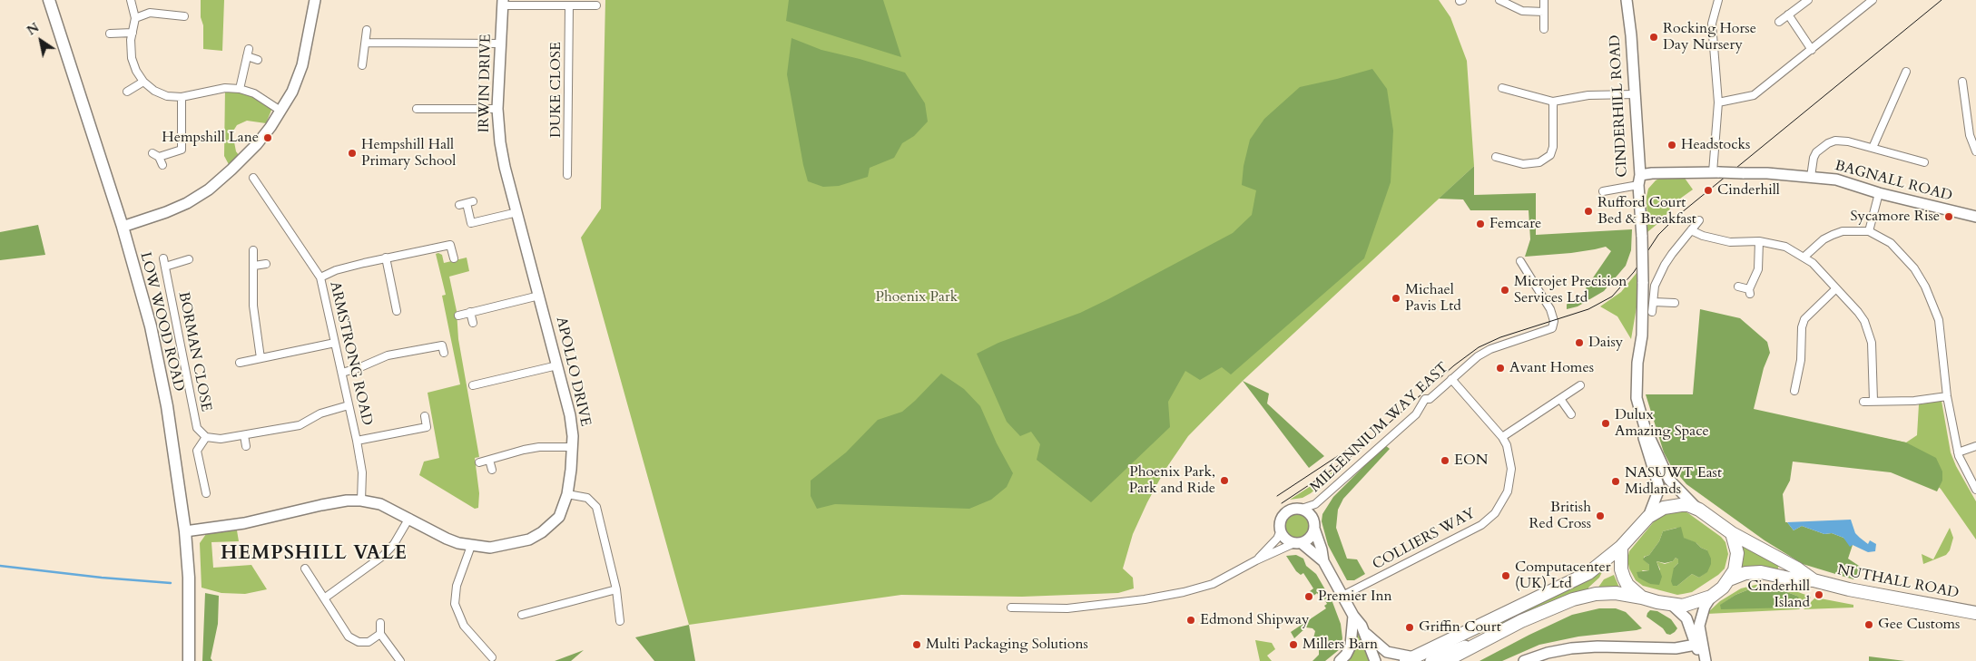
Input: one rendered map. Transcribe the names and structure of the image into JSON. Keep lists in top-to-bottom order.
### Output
{
  "streets": {
    "highway": ["NUTHALL ROAD"],
    "main road": ["LOW WOOD ROAD"],
    "street": [
      "IRWIN DRIVE",
      "DUKE CLOSE",
      "CINDERHILL ROAD",
      "BAGNALL ROAD",
      "BORMAN CLOSE",
      "ARMSTRONG ROAD",
      "APOLLO DRIVE",
      "MILLENNIUM WAY EAST",
      "COLLIERS WAY"
    ]
  },
  "crossings": [
    ["IRWIN DRIVE", "APOLLO DRIVE"],
    ["CINDERHILL ROAD", "BAGNALL ROAD"],
    ["LOW WOOD ROAD", "APOLLO DRIVE"],
    ["ARMSTRONG ROAD", "APOLLO DRIVE"],
    ["MILLENNIUM WAY EAST", "COLLIERS WAY"]
  ],
  "districts": ["HEMPSHILL VALE"],
  "parks": ["Phoenix Park"],
  "places": [
    "Rocking Horse Day Nursery",
    "Hempshill Lane",
    "Headstocks",
    "Hempshill Hall Primary School",
    "Cinderhill",
    "Rufford Court Bed & Breakfast",
    "Sycamore Rise",
    "Femcare",
    "Microjet Precision Services Ltd",
    "Michael Pavis Ltd",
    "Daisy",
    "Avant Homes",
    "Dulux Amazing Space",
    "EON",
    "Phoenix Park, Park and Ride",
    "NASUWT East Midlands",
    "British Red Cross",
    "Computacenter (UK) Ltd",
    "Cinderhill Island",
    "Premier Inn",
    "Edmond Shipway",
    "Gee Customs",
    "Griffin Court",
    "Multi Packaging Solutions",
    "Millers Barn"
  ],
  "north": "top left"
}
